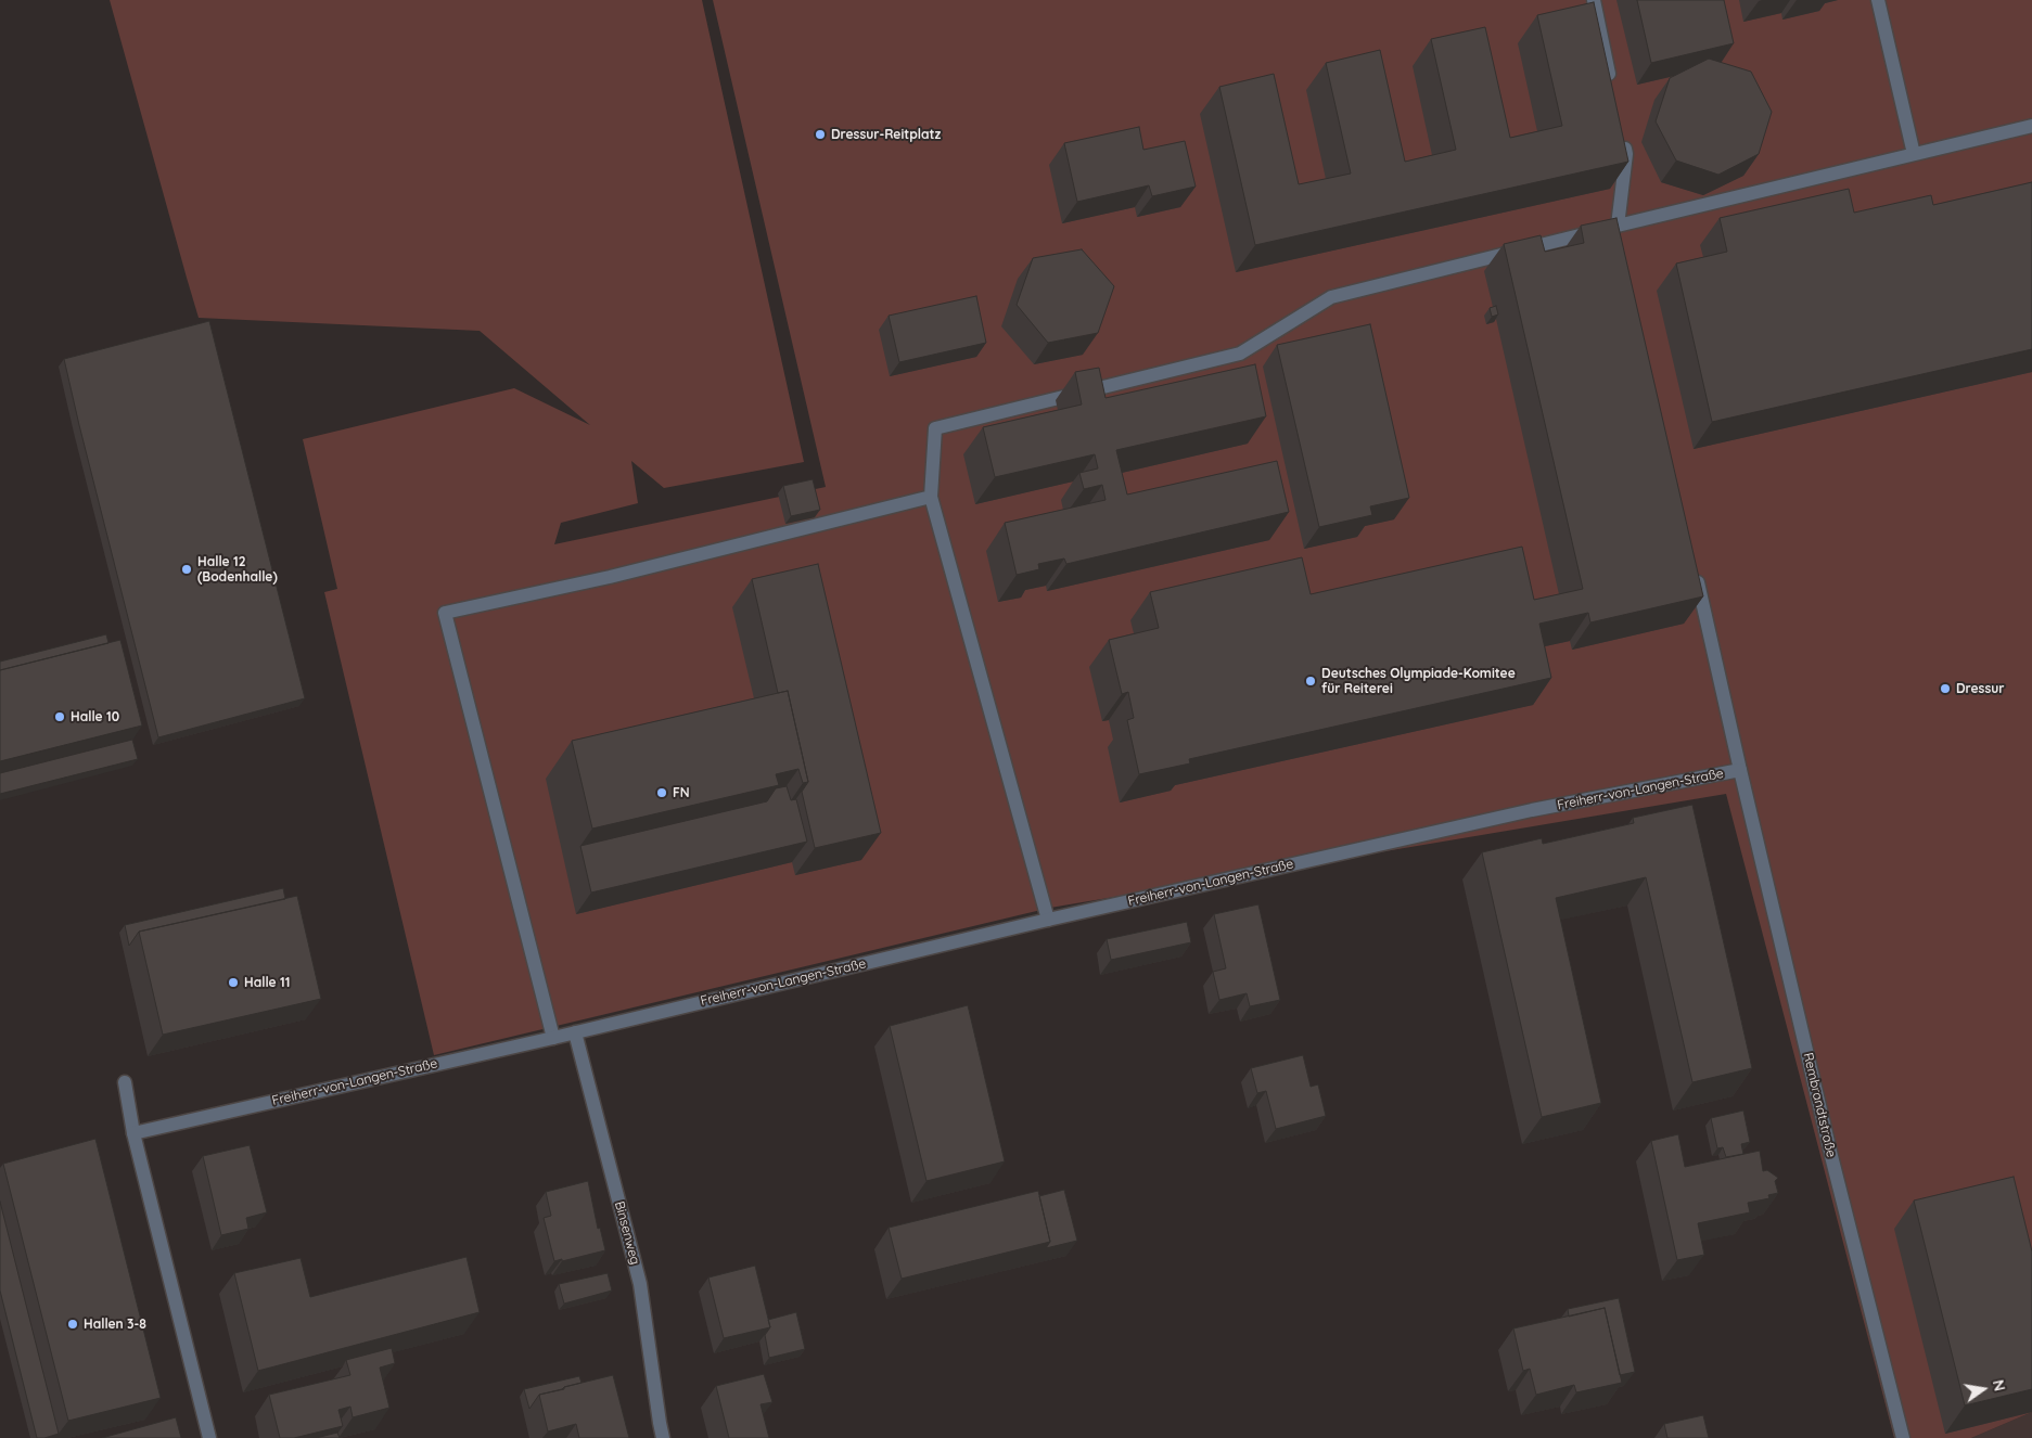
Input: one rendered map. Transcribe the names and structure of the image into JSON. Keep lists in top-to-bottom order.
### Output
{
  "streets": {
    "street": ["Freiherr-von-Langen-Straße", "Rembrandtstraße", "Binsenweg"]
  },
  "crossings": [
    ["Freiherr-von-Langen-Straße", "Rembrandtstraße"],
    ["Freiherr-von-Langen-Straße", "Binsenweg"]
  ],
  "places": [
    "Dressur-Reitplatz",
    "Halle 12 (Bodenhalle)",
    "Deutsches Olympiade-Komitee für Reiterei",
    "Dressur",
    "Halle 10",
    "FN",
    "Halle 11",
    "Hallen 3-8"
  ],
  "north": "right"
}
